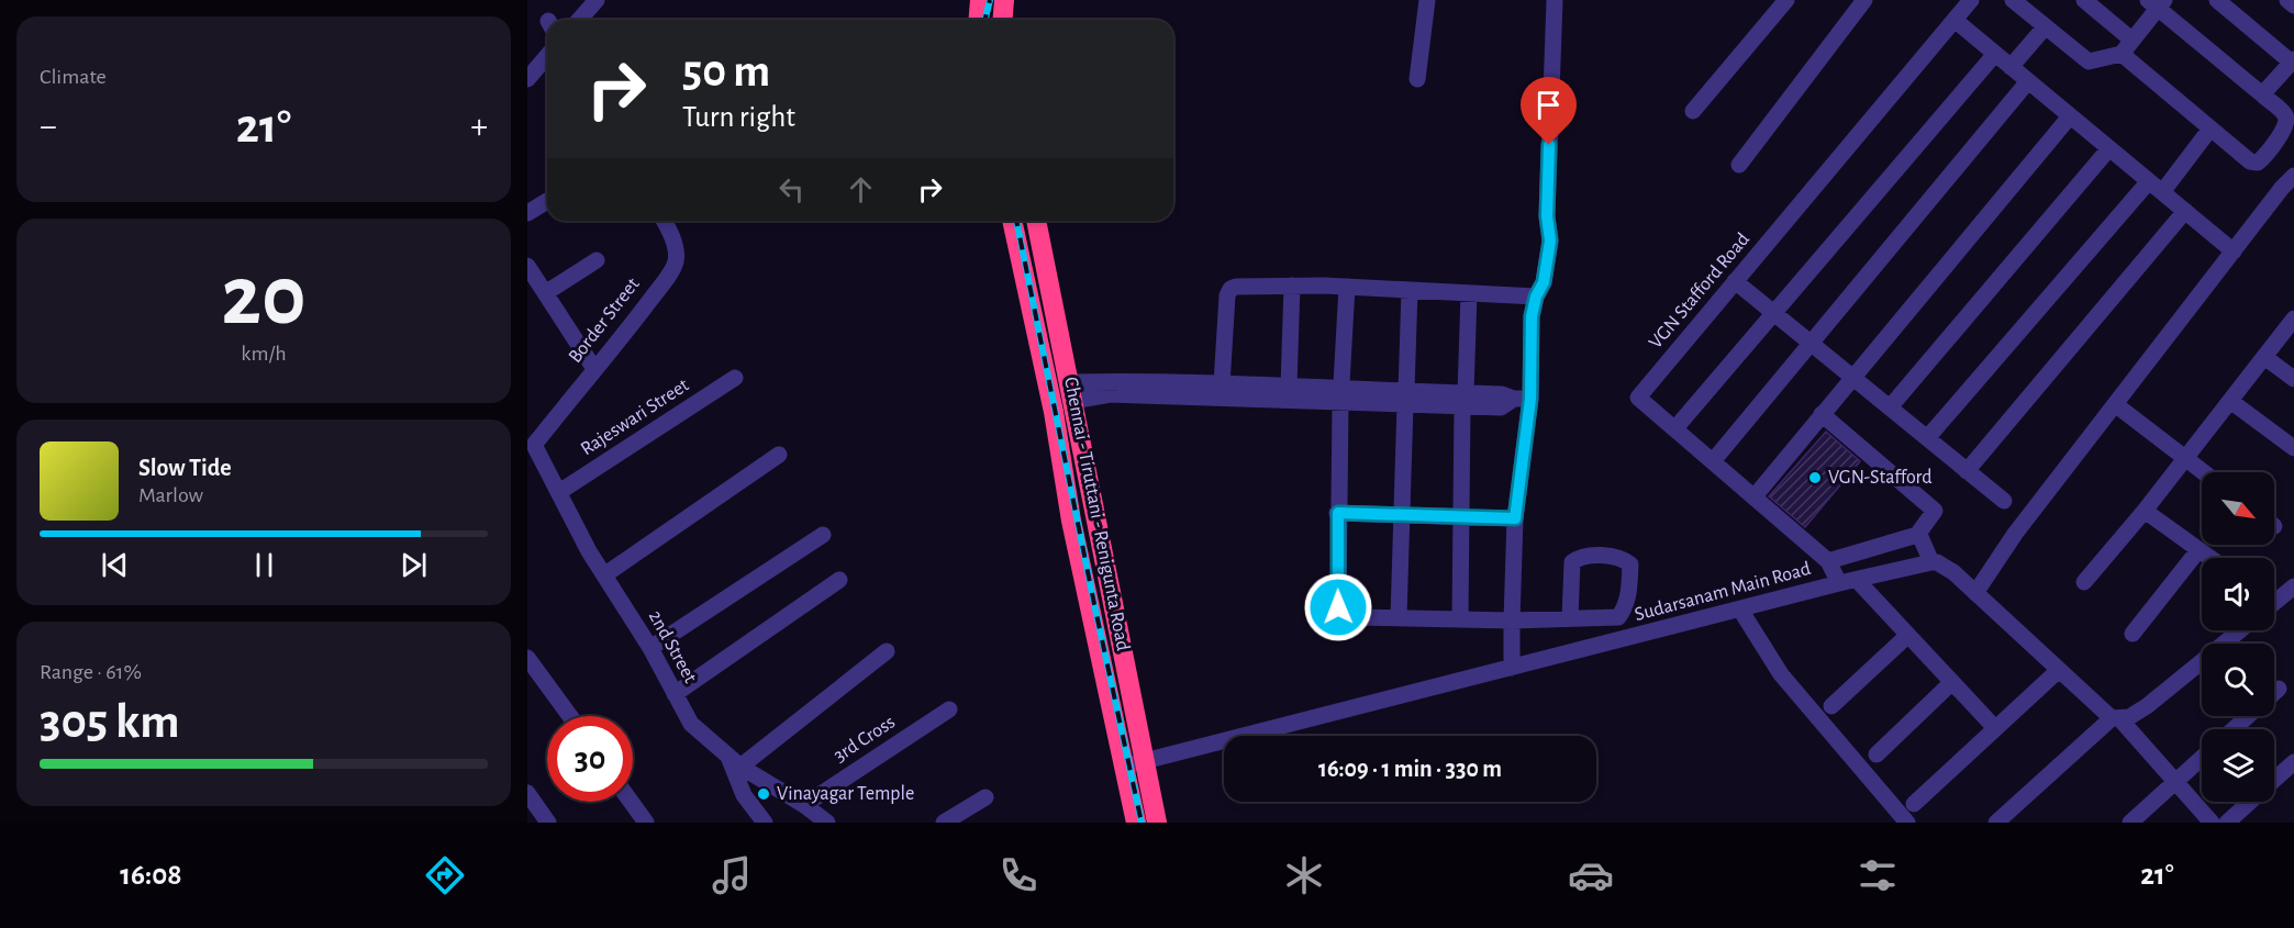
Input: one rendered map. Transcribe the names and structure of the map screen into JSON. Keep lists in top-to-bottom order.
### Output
{
  "streets": {
    "highway": ["Chennai - Tiruttani - Renigunta Road"],
    "street": [
      "VGN Stafford Road",
      "Border Street",
      "Rajeswari Street",
      "Sudarsanam Main Road",
      "2nd Street",
      "3rd Cross"
    ]
  },
  "crossings": [
    ["VGN Stafford Road", "Sudarsanam Main Road"],
    ["Border Street", "2nd Street"],
    ["Rajeswari Street", "2nd Street"],
    ["Chennai - Tiruttani - Renigunta Road", "Sudarsanam Main Road"],
    ["2nd Street", "3rd Cross"]
  ],
  "places": ["VGN-Stafford", "Vinayagar Temple"],
  "north": "bottom right",
  "page": {
    "tile": [
      "Climate",
      ["20", "km/h"],
      ["Range · 61%", "305 km"]
    ],
    "turn": ["50 m", "Turn right"],
    "heat": ["−", "21°", "+"],
    "song": ["Slow Tide", "Marlow"],
    "limit": "30",
    "trip": "16:09 · 1 min · 330 m",
    "tabs": ["16:08", "21°"]
  }
}
